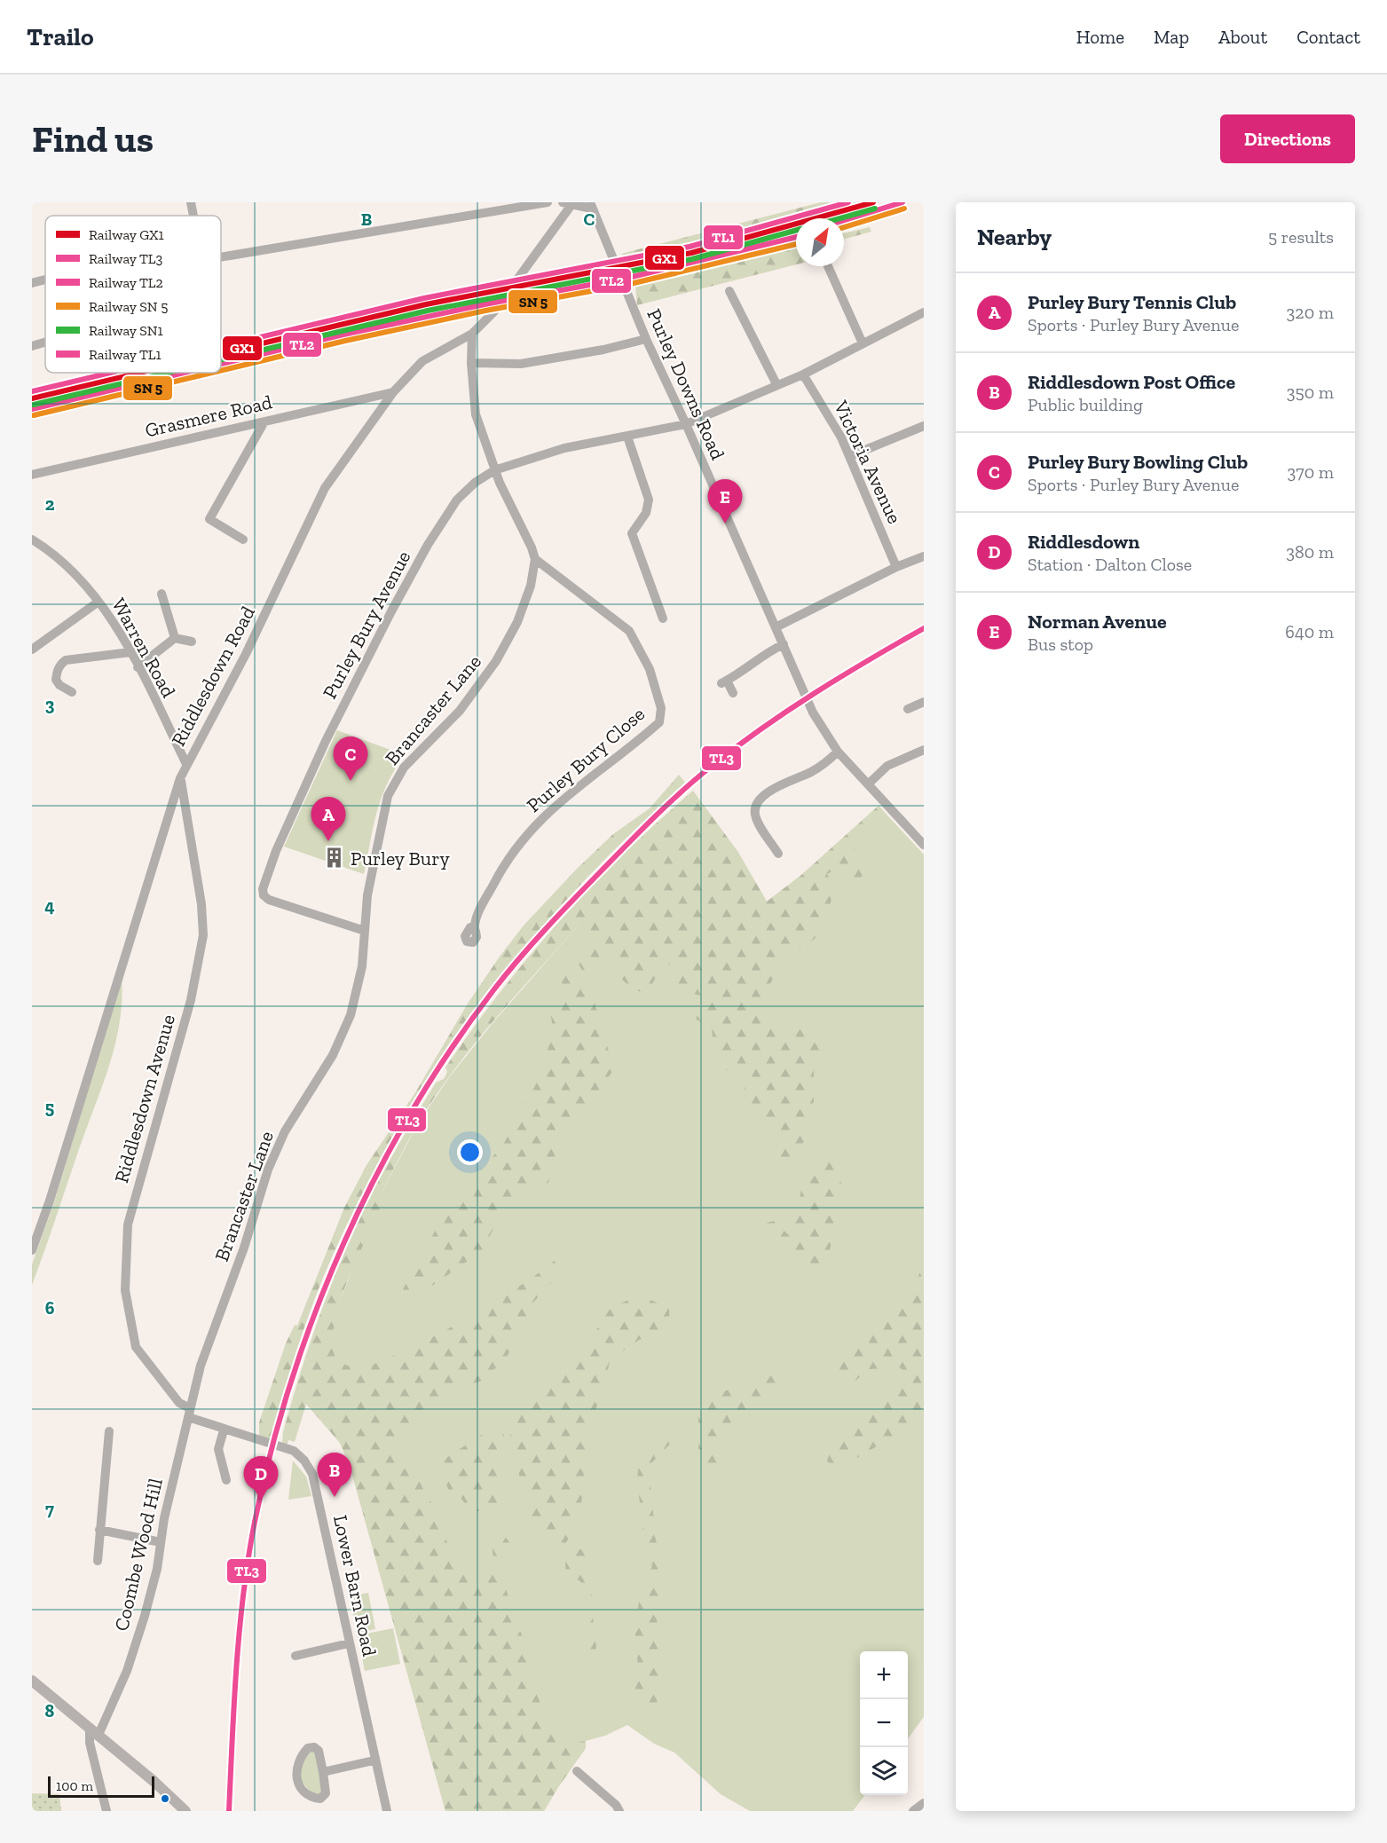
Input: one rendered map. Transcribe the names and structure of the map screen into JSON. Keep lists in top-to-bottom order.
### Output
{
  "streets": {
    "street": [
      "Purley Downs Road",
      "Grasmere Road",
      "Victoria Avenue",
      "Purley Bury Avenue",
      "Warren Road",
      "Riddlesdown Road",
      "Brancaster Lane",
      "Purley Bury Close",
      "Riddlesdown Avenue",
      "Coombe Wood Hill",
      "Lower Barn Road"
    ]
  },
  "crossings": [
    ["Purley Downs Road", "Purley Bury Avenue"],
    ["Purley Downs Road", "Riddlesdown Road"],
    ["Grasmere Road", "Riddlesdown Road"],
    ["Victoria Avenue", "Purley Bury Avenue"],
    ["Purley Bury Avenue", "Brancaster Lane"],
    ["Warren Road", "Riddlesdown Road"],
    ["Riddlesdown Road", "Riddlesdown Avenue"],
    ["Brancaster Lane", "Purley Bury Close"],
    ["Brancaster Lane", "Riddlesdown Avenue"],
    ["Brancaster Lane", "Coombe Wood Hill"],
    ["Brancaster Lane", "Lower Barn Road"],
    ["Riddlesdown Avenue", "Coombe Wood Hill"],
    ["Riddlesdown Avenue", "Lower Barn Road"],
    ["Coombe Wood Hill", "Lower Barn Road"]
  ],
  "places": {
    "building": ["Purley Bury"]
  },
  "lines": [
    "rail line GX1",
    "rail line TL2",
    "rail line TL1",
    "rail line SN1",
    "rail line TL3"
  ],
  "legend": [
    "Railway GX1",
    "Railway TL3",
    "Railway TL2",
    "Railway SN 5",
    "Railway SN1",
    "Railway TL1"
  ],
  "scale_bar": "100 m",
  "north": "top right",
  "page": {
    "header": "Trailo",
    "nav": [
      "Home",
      "Map",
      "About",
      "Contact"
    ],
    "buttons": "Directions",
    "title": "Find us",
    "heading": ["Nearby", "5 results"],
    "list": [
      {
        "mark": "A",
        "name": "Purley Bury Tennis Club",
        "note": "Sports · Purley Bury Avenue",
        "value": "320 m"
      },
      {
        "mark": "B",
        "name": "Riddlesdown Post Office",
        "note": "Public building",
        "value": "350 m"
      },
      {
        "mark": "C",
        "name": "Purley Bury Bowling Club",
        "note": "Sports · Purley Bury Avenue",
        "value": "370 m"
      },
      {
        "mark": "D",
        "name": "Riddlesdown",
        "note": "Station · Dalton Close",
        "value": "380 m"
      },
      {
        "mark": "E",
        "name": "Norman Avenue",
        "note": "Bus stop",
        "value": "640 m"
      }
    ],
    "pins": [
      "E",
      "C",
      "A",
      "B",
      "D"
    ],
    "map_buttons": ["+", "−"],
    "scale": "100 m"
  },
  "grid": {
    "columns": ["B", "C"],
    "rows": [
      "2",
      "3",
      "4",
      "5",
      "6",
      "7",
      "8"
    ]
  }
}
